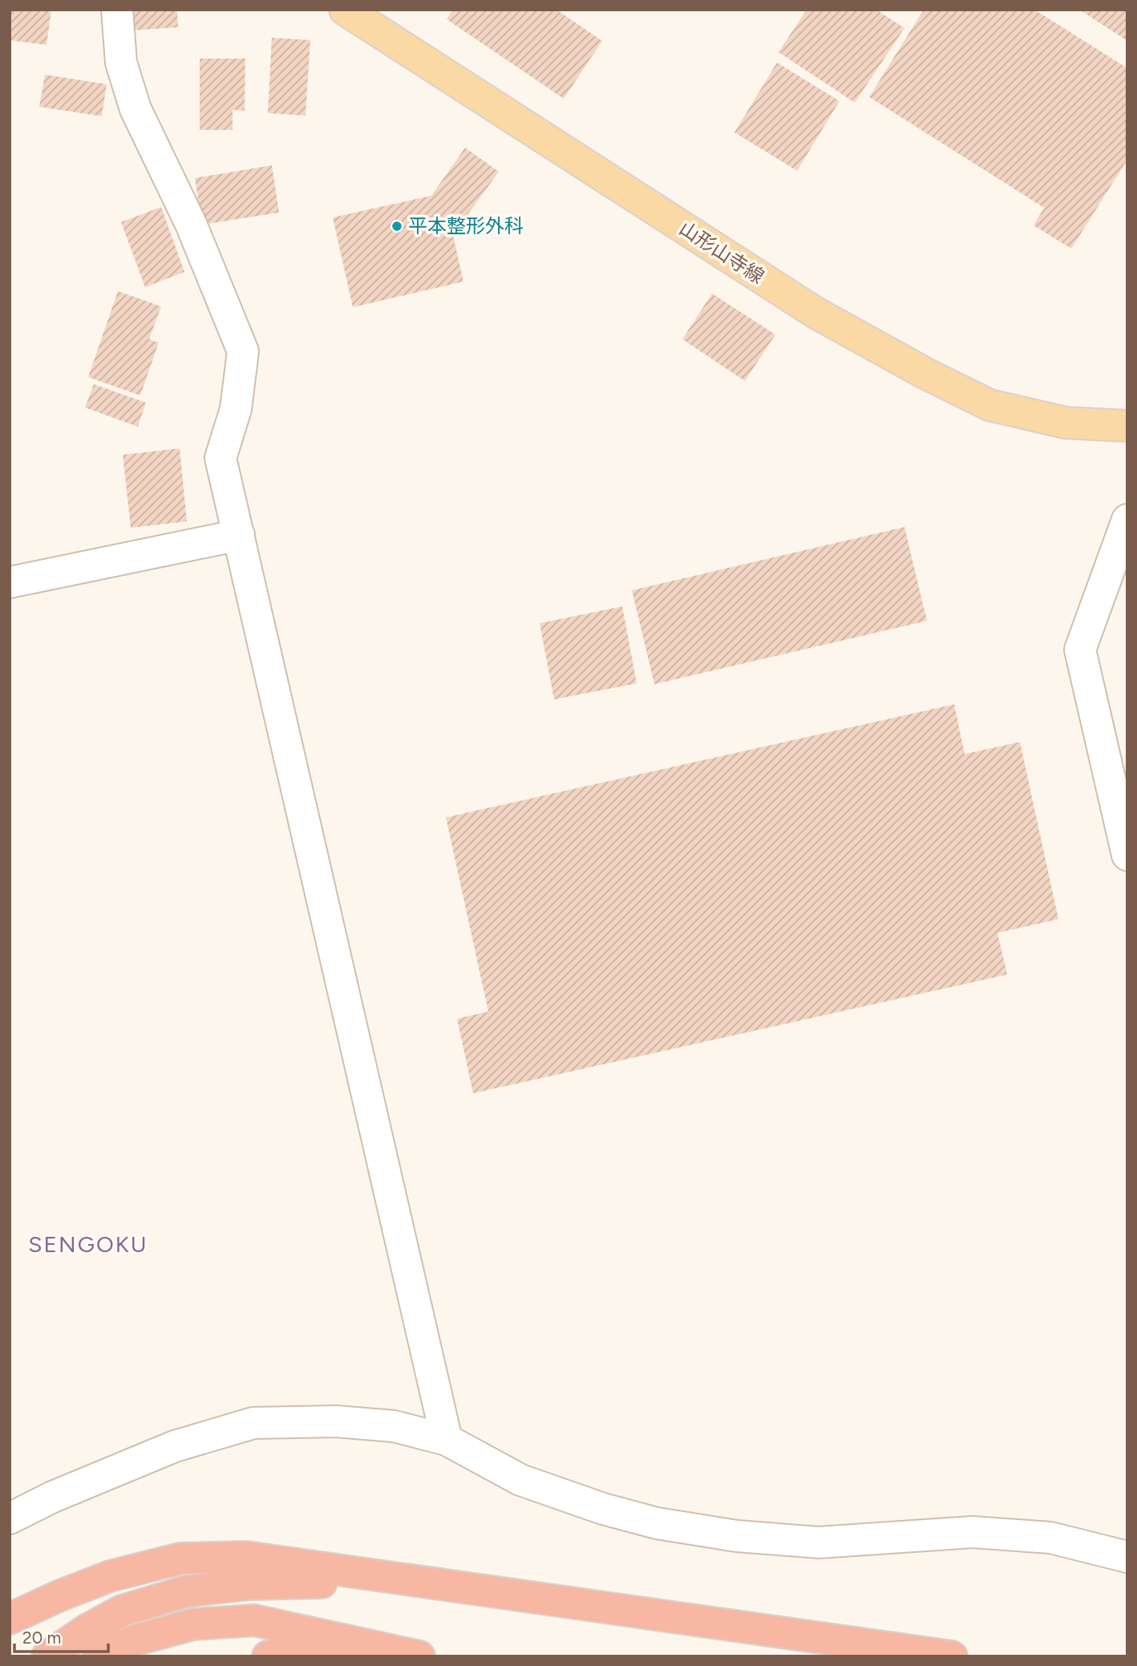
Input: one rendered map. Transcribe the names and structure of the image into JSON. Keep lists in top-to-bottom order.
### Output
{
  "streets": {
    "main road": ["山形山寺線"]
  },
  "districts": ["SENGOKU"],
  "places": ["平本整形外科"],
  "scale_bar": "20 m"
}
